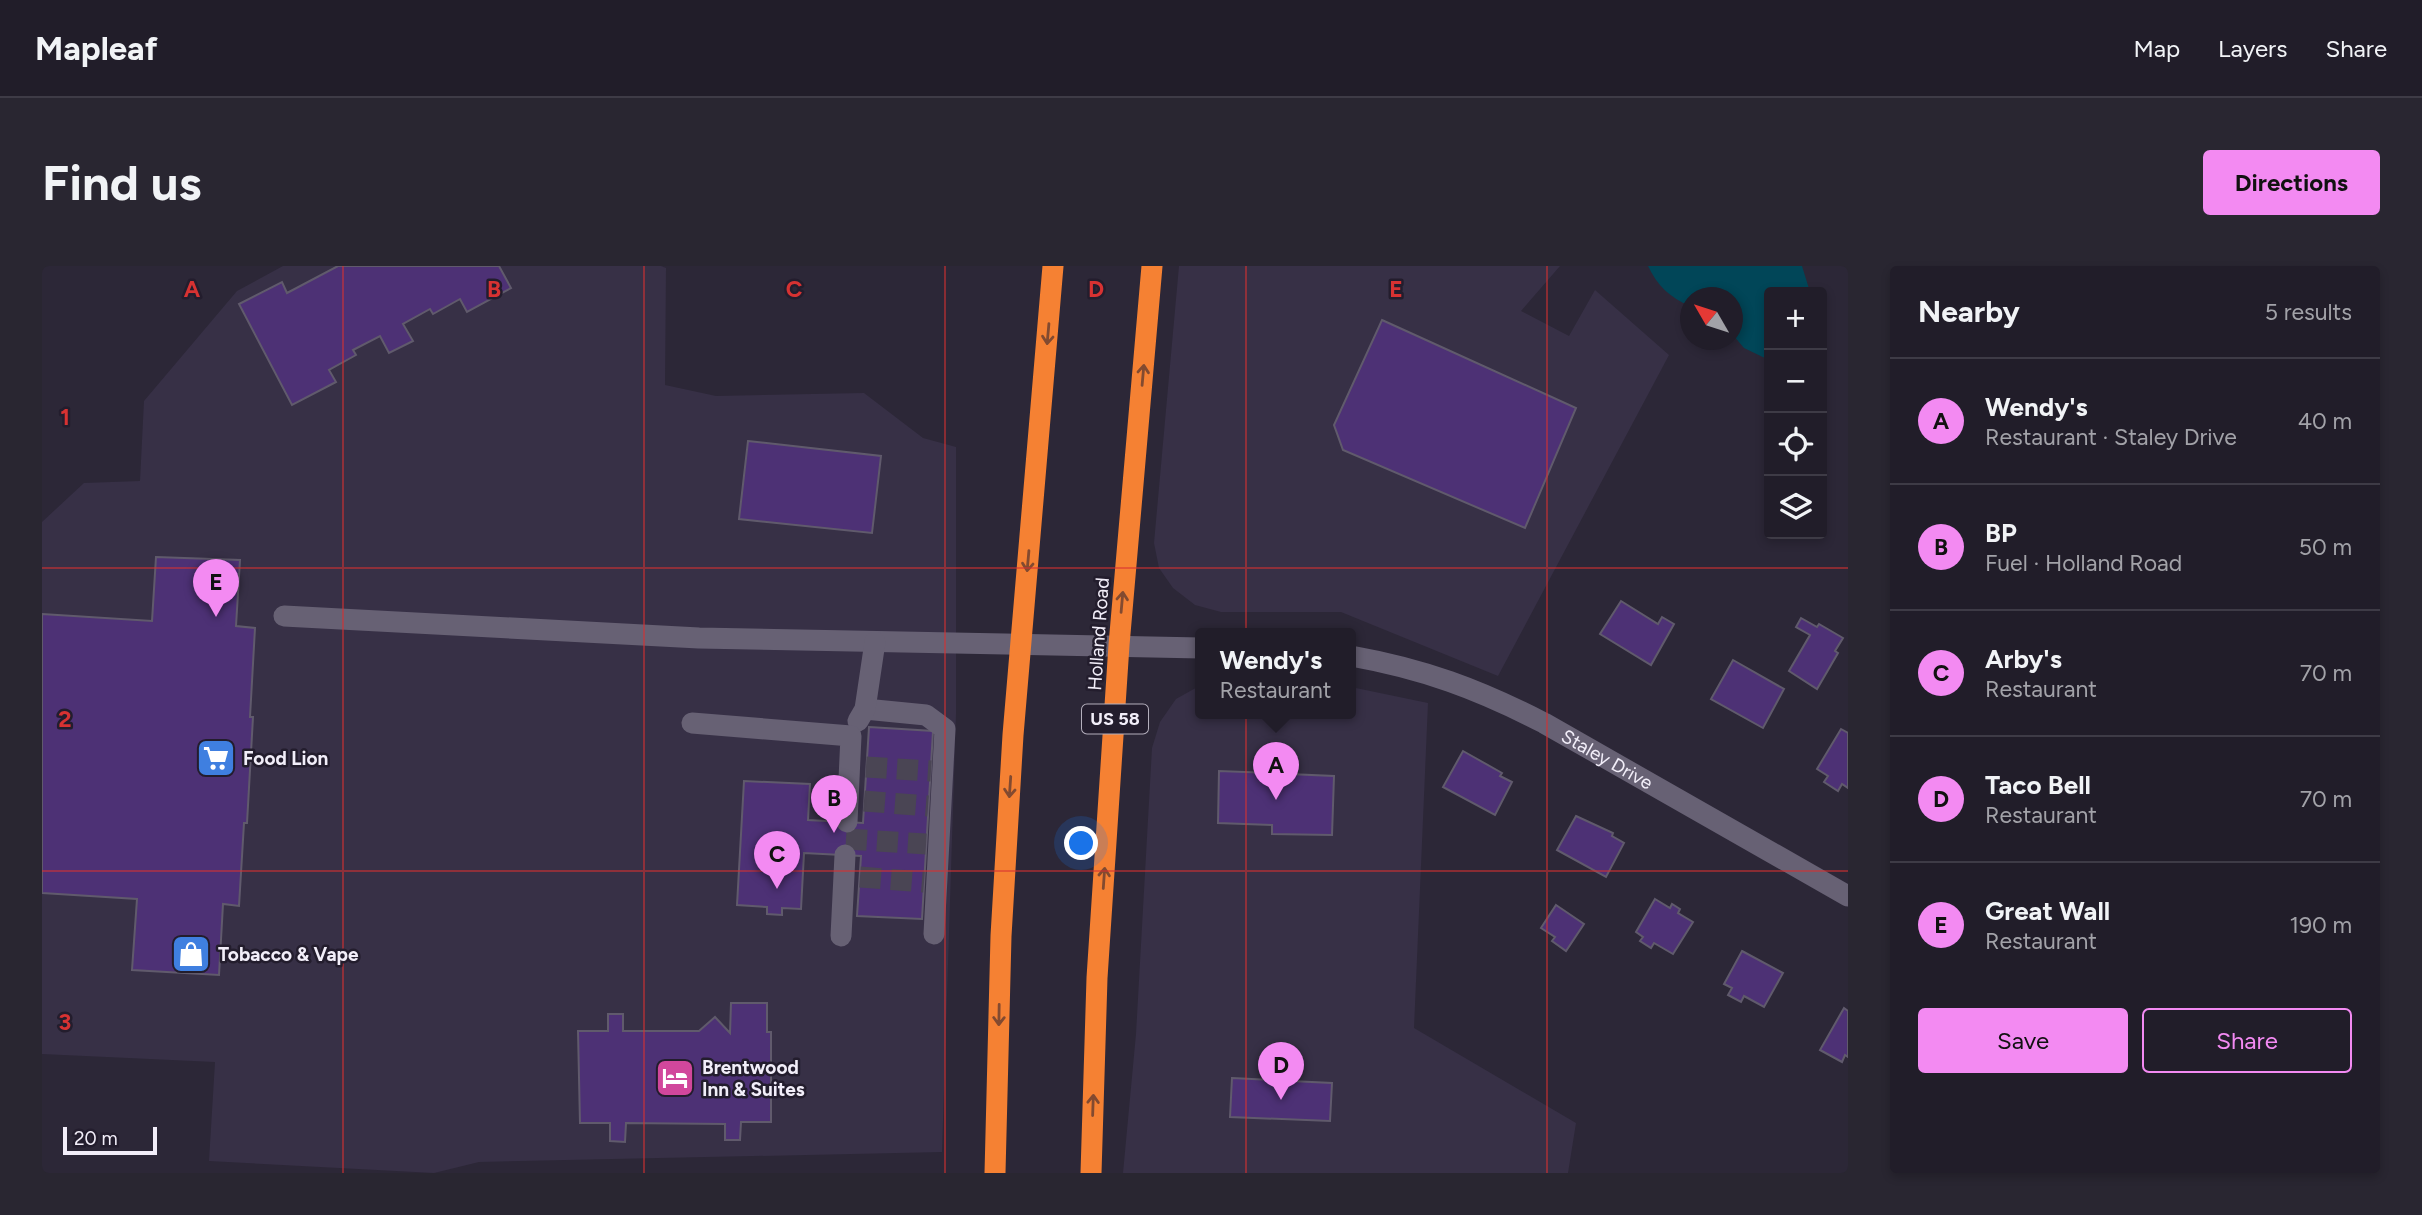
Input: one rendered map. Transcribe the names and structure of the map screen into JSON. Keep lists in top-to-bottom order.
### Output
{
  "streets": {
    "highway": ["Holland Road", "US 58"],
    "street": ["Staley Drive"]
  },
  "places": {
    "supermarket": ["Food Lion"],
    "shop": ["Tobacco & Vape"],
    "hotel": ["Brentwood Inn & Suites"]
  },
  "scale_bar": "20 m",
  "north": "top left",
  "page": {
    "header": "Mapleaf",
    "nav": ["Map", "Layers", "Share"],
    "buttons": [
      "Directions",
      ["Save", "Share"]
    ],
    "title": "Find us",
    "heading": ["Nearby", "5 results"],
    "map_buttons": ["+", "−"],
    "list": [
      {
        "mark": "A",
        "name": "Wendy's",
        "note": "Restaurant · Staley Drive",
        "value": "40 m"
      },
      {
        "mark": "B",
        "name": "BP",
        "note": "Fuel · Holland Road",
        "value": "50 m"
      },
      {
        "mark": "C",
        "name": "Arby's",
        "note": "Restaurant",
        "value": "70 m"
      },
      {
        "mark": "D",
        "name": "Taco Bell",
        "note": "Restaurant",
        "value": "70 m"
      },
      {
        "mark": "E",
        "name": "Great Wall",
        "note": "Restaurant",
        "value": "190 m"
      }
    ],
    "pins": [
      "E",
      "A",
      "B",
      "C",
      "D"
    ],
    "popup": ["Wendy's", "Restaurant"],
    "scale": "20 m"
  },
  "grid": {
    "columns": [
      "A",
      "B",
      "C",
      "D",
      "E"
    ],
    "rows": ["1", "2", "3"]
  }
}
